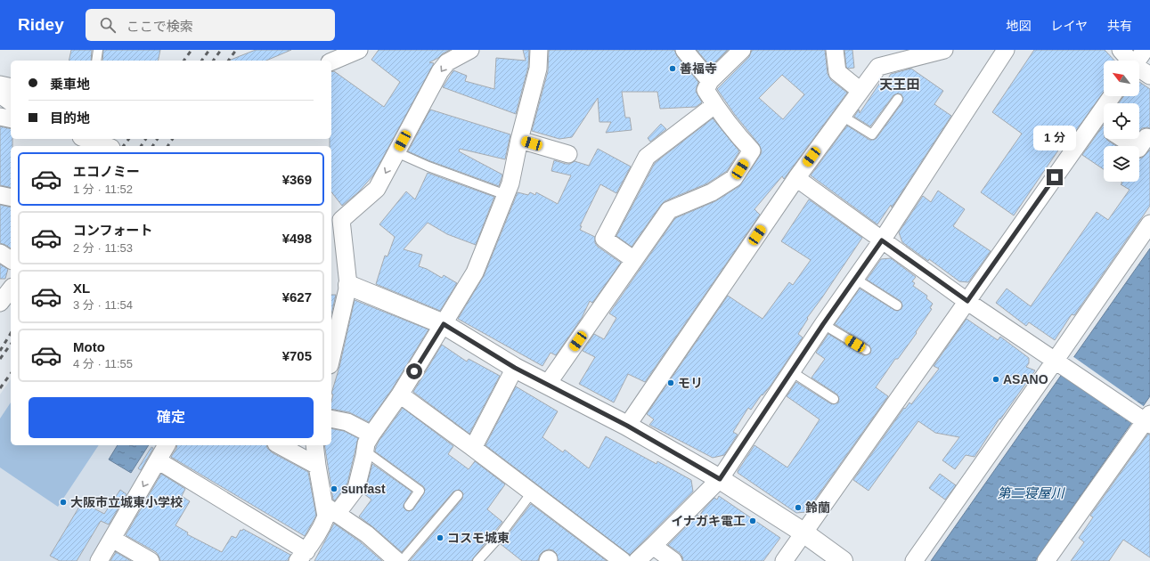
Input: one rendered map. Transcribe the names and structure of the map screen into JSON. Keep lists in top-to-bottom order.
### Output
{
  "districts": ["天王田"],
  "water": ["第二寝屋川"],
  "places": [
    "善福寺",
    "ASANO",
    "モリ",
    "sunfast",
    "大阪市立城東小学校",
    "鈴蘭",
    "イナガキ電工",
    "コスモ城東"
  ],
  "north": "top left",
  "page": {
    "header": "Ridey",
    "search": "ここで検索",
    "nav": ["地図", "レイヤ", "共有"],
    "banner": ["乗車地", "目的地"],
    "bubble": "1 分",
    "list": [
      {
        "name": "エコノミー",
        "note": "1 分 · 11:52",
        "value": "¥369"
      },
      {
        "name": "コンフォート",
        "note": "2 分 · 11:53",
        "value": "¥498"
      },
      {
        "name": "XL",
        "note": "3 分 · 11:54",
        "value": "¥627"
      },
      {
        "name": "Moto",
        "note": "4 分 · 11:55",
        "value": "¥705"
      }
    ],
    "buttons": "確定"
  }
}
